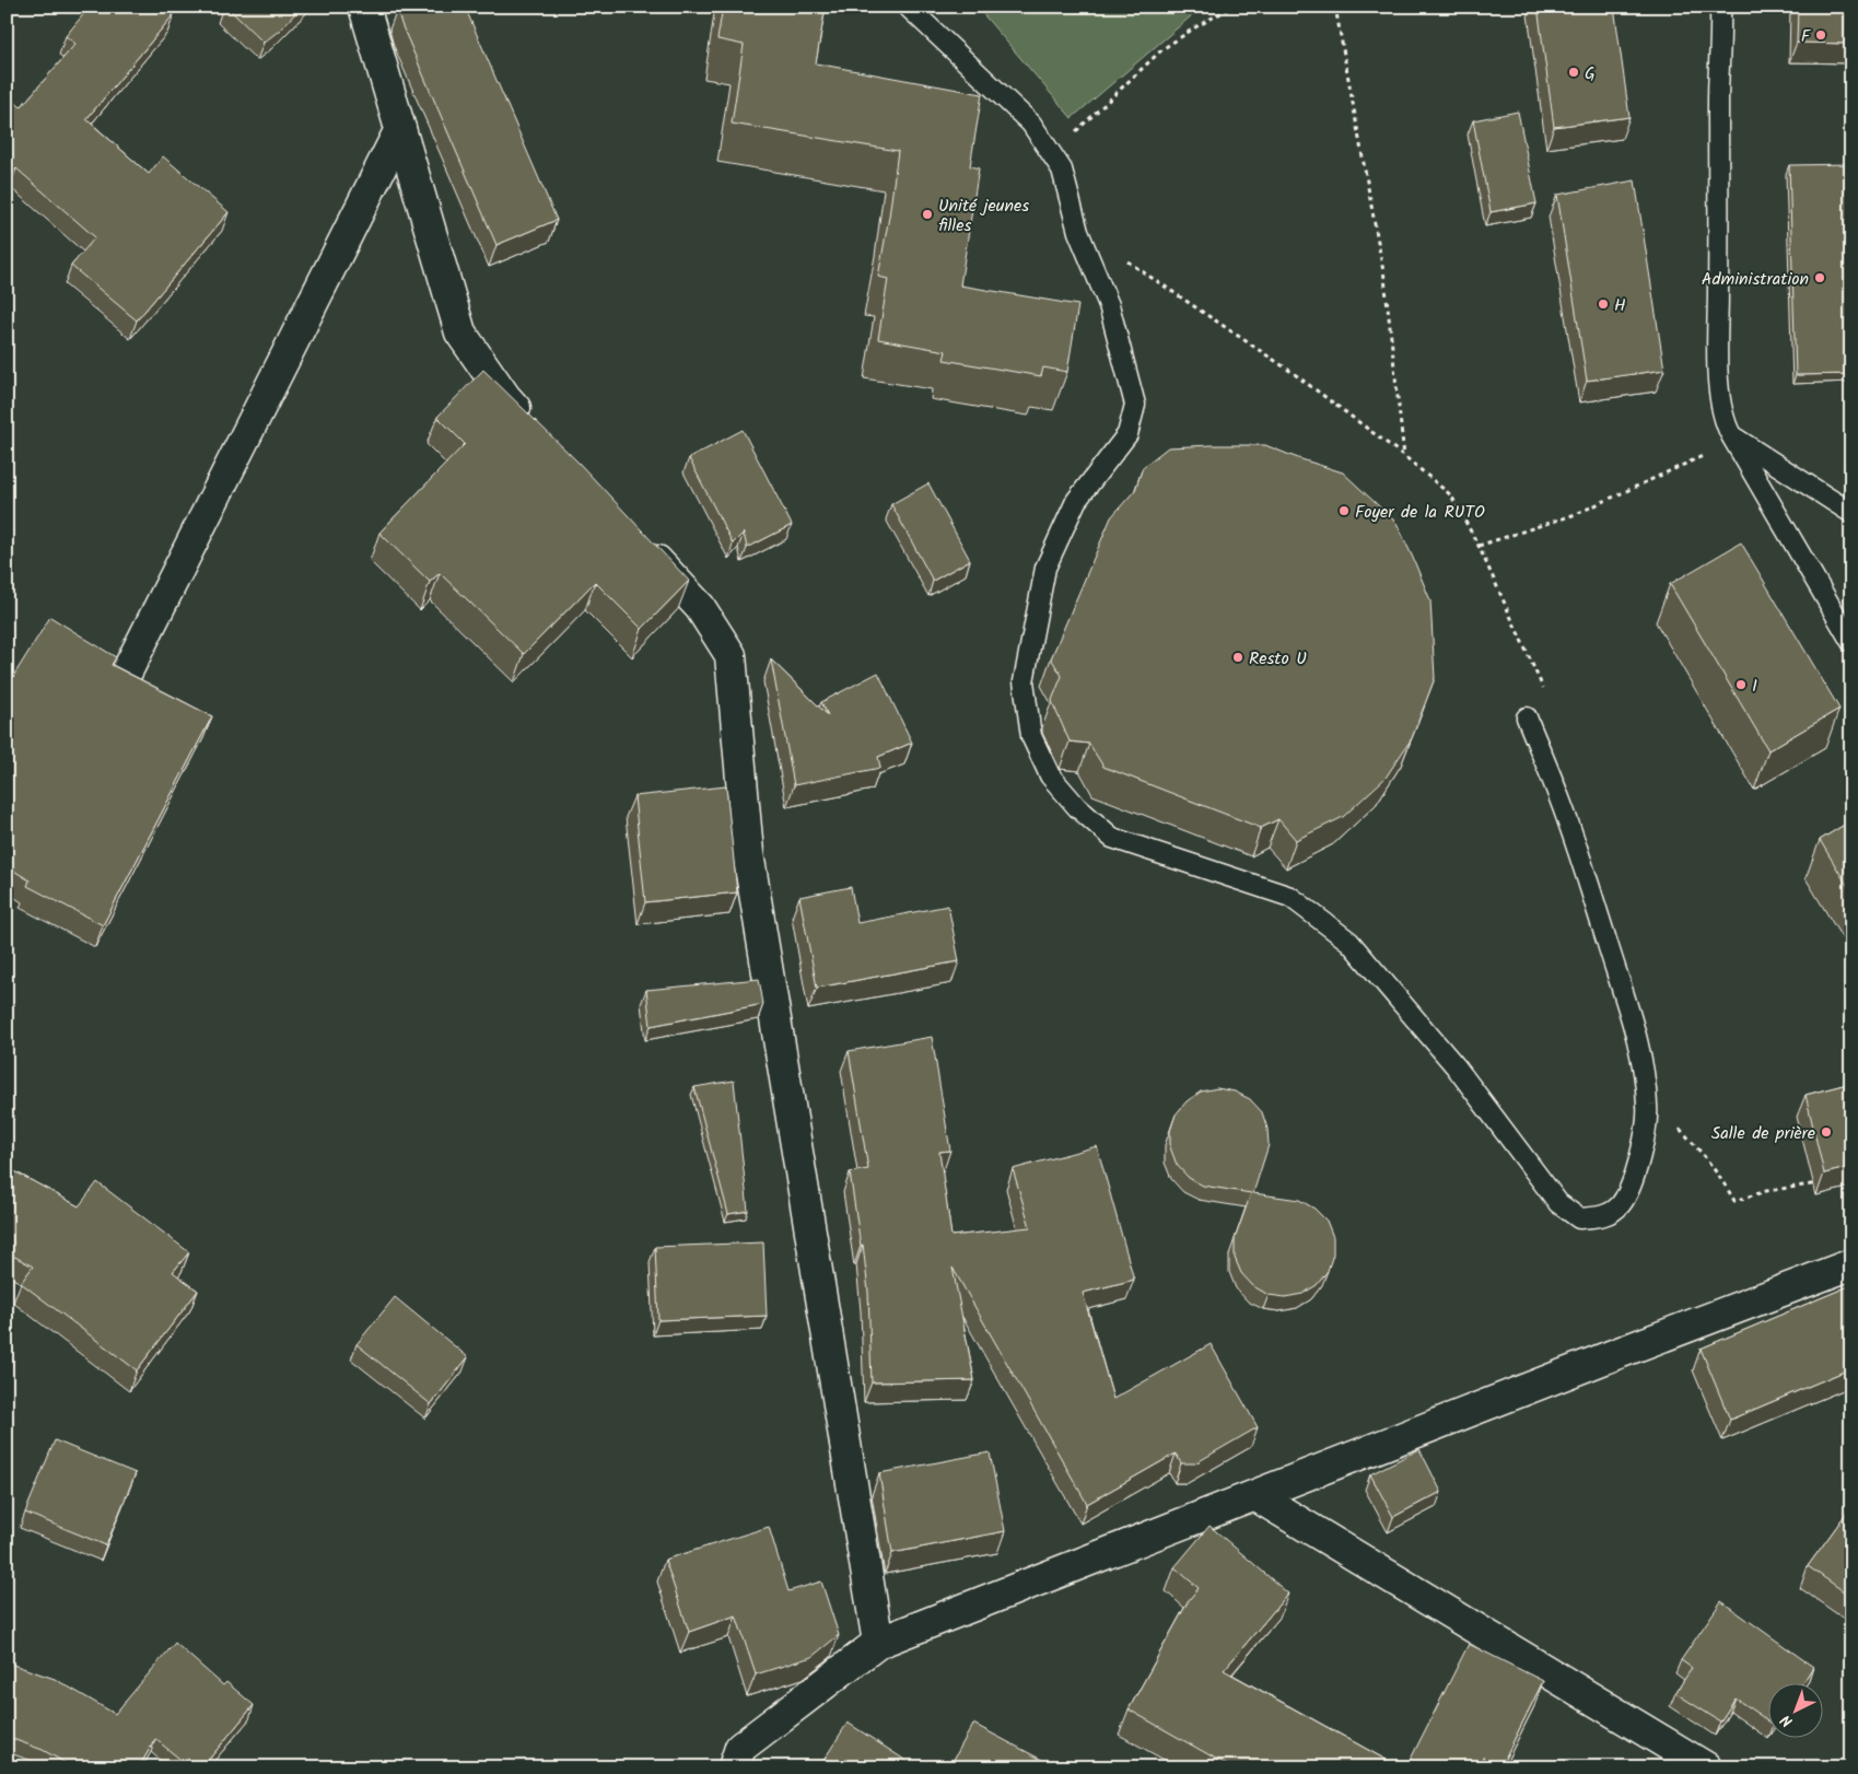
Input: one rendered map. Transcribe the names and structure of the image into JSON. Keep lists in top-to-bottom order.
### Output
{
  "places": [
    "F",
    "G",
    "Unité jeunes filles",
    "Administration",
    "H",
    "Foyer de la RUTO",
    "Resto U",
    "I",
    "Salle de prière"
  ],
  "north": "bottom left"
}
